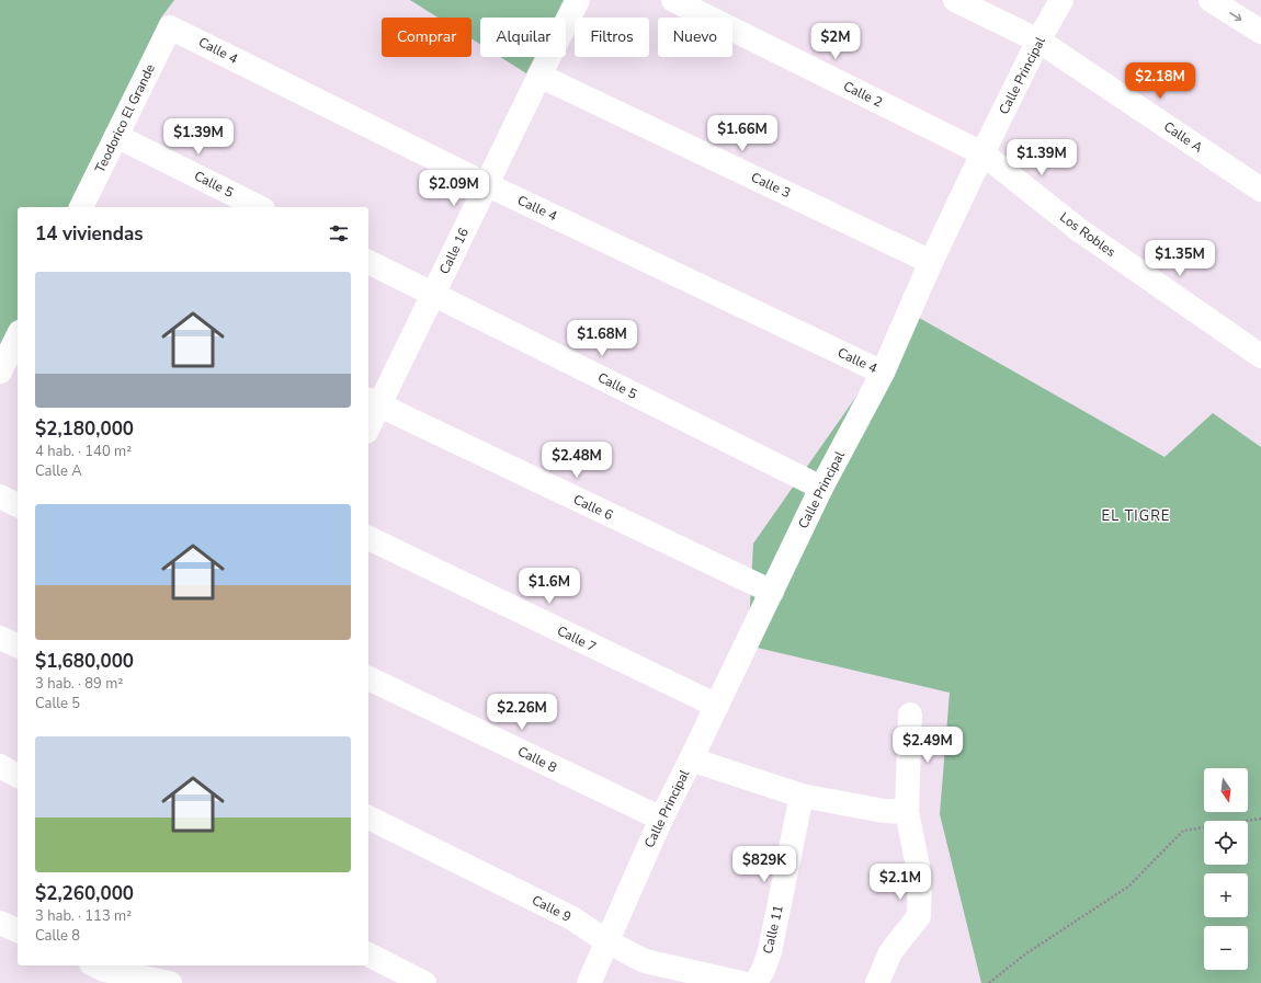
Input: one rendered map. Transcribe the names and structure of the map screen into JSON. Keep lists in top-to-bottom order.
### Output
{
  "streets": {
    "street": [
      "Calle 4",
      "Calle Principal",
      "Calle 2",
      "Teodorico El Grande",
      "Calle A",
      "Calle 5",
      "Calle 3",
      "Los Robles",
      "Calle 16",
      "Calle 6",
      "Calle 7",
      "Calle 8",
      "Calle 9",
      "Calle 11"
    ]
  },
  "crossings": [
    ["Calle 4", "Calle Principal"],
    ["Calle 4", "Teodorico El Grande"],
    ["Calle 4", "Calle 16"],
    ["Calle Principal", "Calle 2"],
    ["Calle Principal", "Calle A"],
    ["Calle Principal", "Calle 5"],
    ["Calle Principal", "Calle 3"],
    ["Calle Principal", "Los Robles"],
    ["Calle Principal", "Calle 6"],
    ["Calle Principal", "Calle 7"],
    ["Calle Principal", "Calle 8"],
    ["Calle Principal", "Calle 9"],
    ["Calle 2", "Los Robles"],
    ["Teodorico El Grande", "Calle 5"],
    ["Calle 5", "Calle 16"],
    ["Calle 3", "Calle 16"],
    ["Calle 16", "Calle 6"]
  ],
  "districts": ["EL TIGRE"],
  "north": "bottom",
  "page": {
    "chip": [
      "Comprar",
      "Alquilar",
      "Filtros",
      "Nuevo"
    ],
    "price": [
      "$2M",
      "$2.18M",
      "$1.66M",
      "$1.39M",
      "$1.39M",
      "$2.09M",
      "$1.35M",
      "$1.68M",
      "$2.48M",
      "$1.6M",
      "$2.26M",
      "$2.49M",
      "$829K",
      "$2.1M"
    ],
    "heading": "14 viviendas",
    "list": [
      {
        "name": "$2,180,000",
        "note": "4 hab. · 140 m² · Calle A"
      },
      {
        "name": "$1,680,000",
        "note": "3 hab. · 89 m² · Calle 5"
      },
      {
        "name": "$2,260,000",
        "note": "3 hab. · 113 m² · Calle 8"
      }
    ],
    "map_buttons": ["+", "−"]
  }
}
